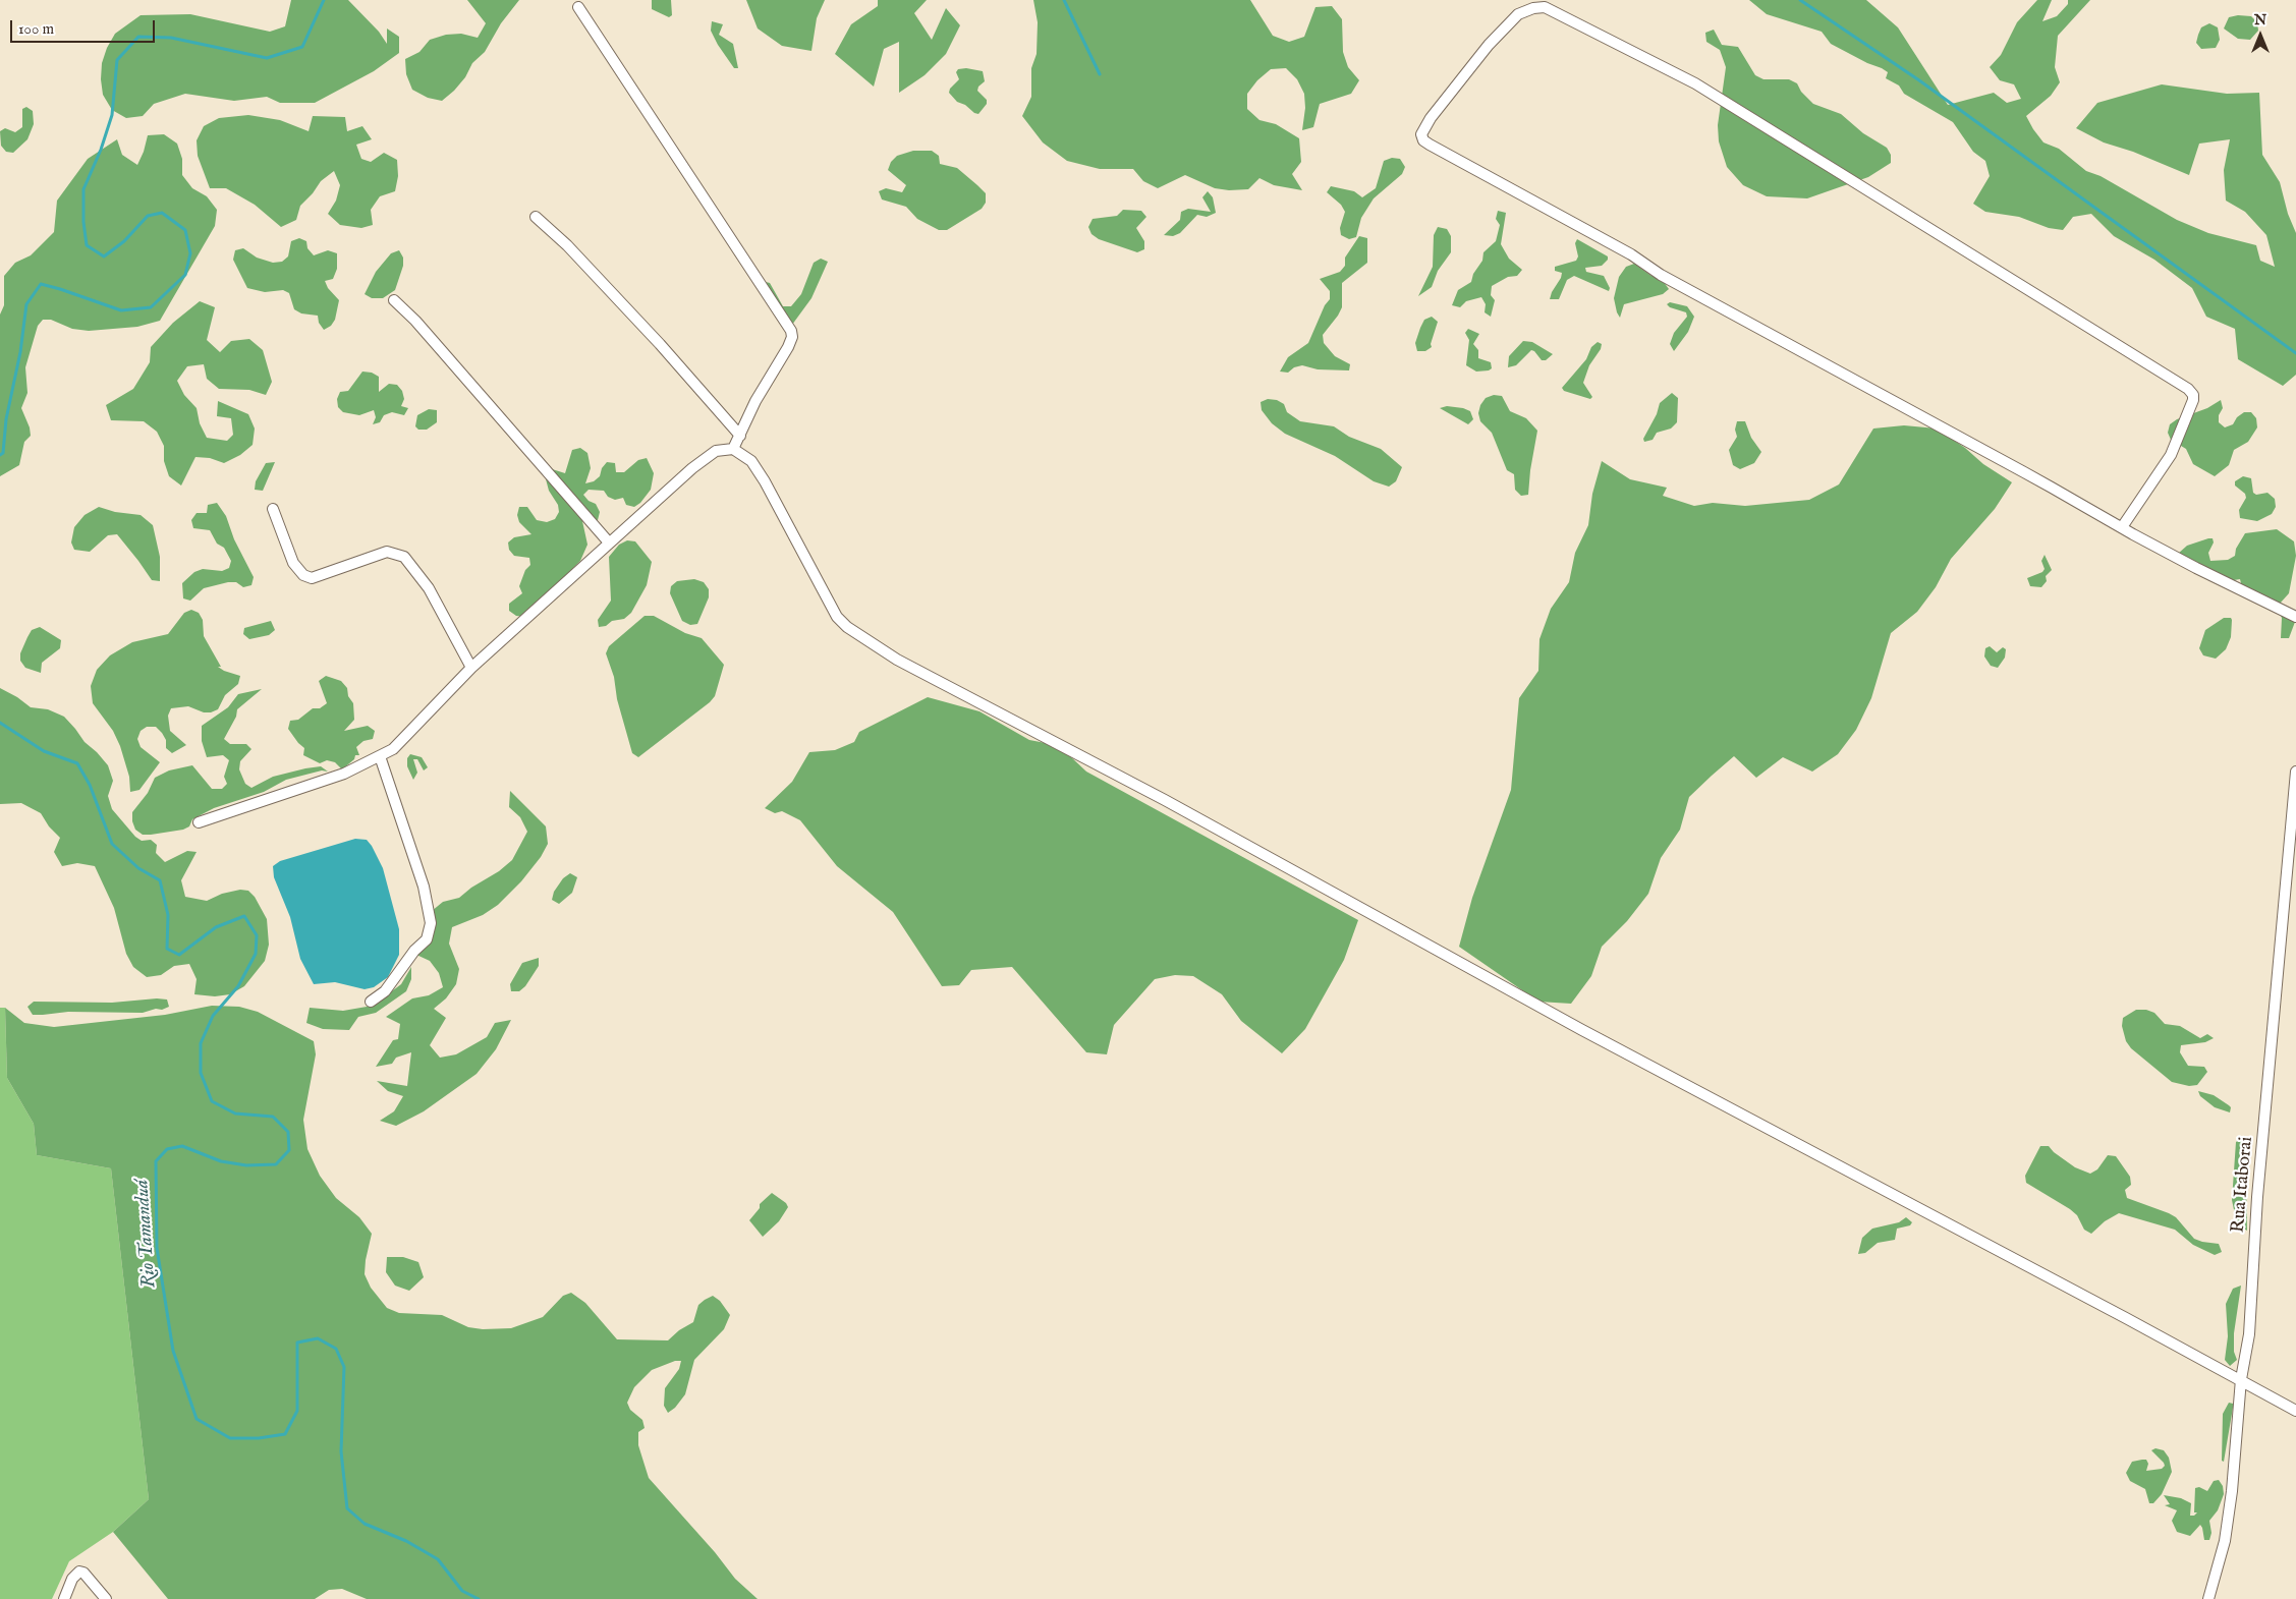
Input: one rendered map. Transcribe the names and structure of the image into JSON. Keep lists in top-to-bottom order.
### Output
{
  "streets": {
    "street": ["Rua Itaborai"]
  },
  "water": ["Rio Tamanduá"],
  "scale_bar": "100 m",
  "north": "top"
}
